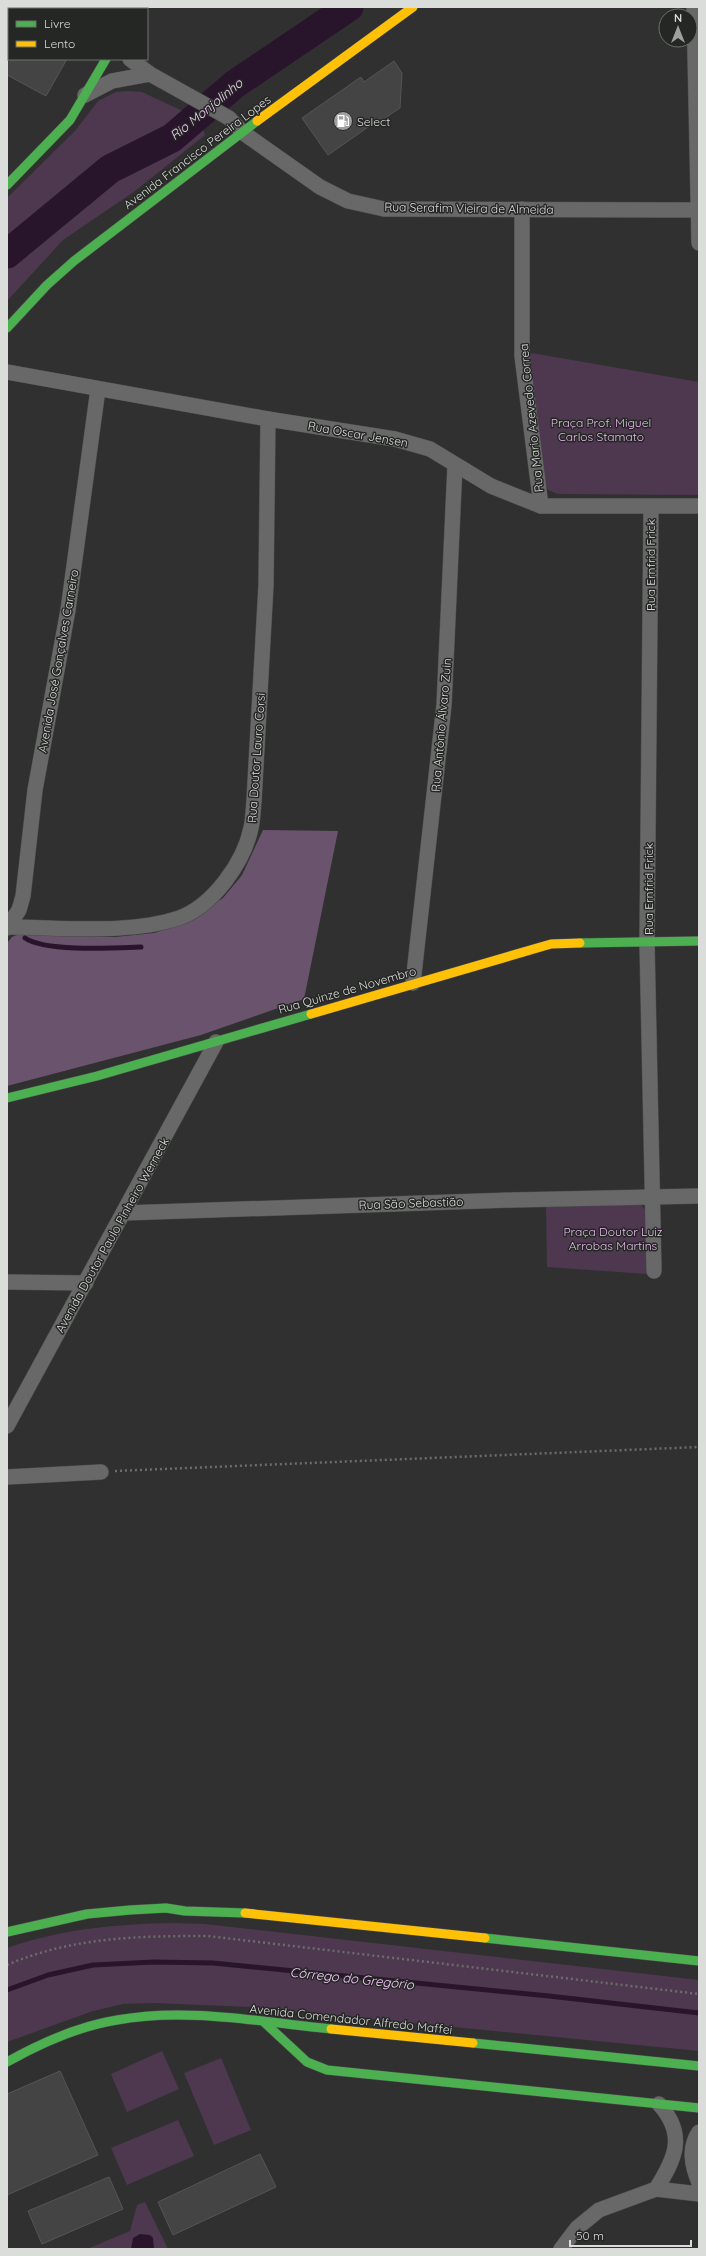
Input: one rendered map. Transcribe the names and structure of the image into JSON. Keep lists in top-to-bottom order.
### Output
{
  "streets": {
    "main road": ["Avenida Francisco Pereira Lopes", "Rua Quinze de Novembro", "Avenida Comendador Alfredo Maffei"],
    "street": [
      "Rua Serafim Vieira de Almeida",
      "Rua Mario Azevedo Correa",
      "Rua Oscar Jensen",
      "Rua Ernfrid Frick",
      "Avenida José Gonçalves Carneiro",
      "Rua Antônio Álvaro Zuin",
      "Rua Doutor Lauro Corsi",
      "Rua São Sebastião",
      "Avenida Doutor Paulo Pinheiro Werneck"
    ]
  },
  "crossings": [
    ["Avenida Francisco Pereira Lopes", "Rua Serafim Vieira de Almeida"],
    ["Rua Serafim Vieira de Almeida", "Rua Mario Azevedo Correa"],
    ["Rua Mario Azevedo Correa", "Rua Oscar Jensen"],
    ["Rua Oscar Jensen", "Rua Ernfrid Frick"],
    ["Rua Oscar Jensen", "Avenida José Gonçalves Carneiro"],
    ["Rua Oscar Jensen", "Rua Antônio Álvaro Zuin"],
    ["Rua Oscar Jensen", "Rua Doutor Lauro Corsi"],
    ["Rua Ernfrid Frick", "Rua Quinze de Novembro"],
    ["Rua Ernfrid Frick", "Rua São Sebastião"],
    ["Avenida José Gonçalves Carneiro", "Rua Doutor Lauro Corsi"],
    ["Rua Antônio Álvaro Zuin", "Rua Quinze de Novembro"],
    ["Rua Quinze de Novembro", "Avenida Doutor Paulo Pinheiro Werneck"],
    ["Rua São Sebastião", "Avenida Doutor Paulo Pinheiro Werneck"]
  ],
  "water": ["Rio Monjolinho", "Córrego do Gregório"],
  "parks": ["Praça Prof. Miguel Carlos Stamato", "Praça Doutor Luiz Arrobas Martins"],
  "places": {
    "fuel station": ["Select"]
  },
  "legend": ["Livre", "Lento"],
  "scale_bar": "50 m",
  "north": "top"
}
